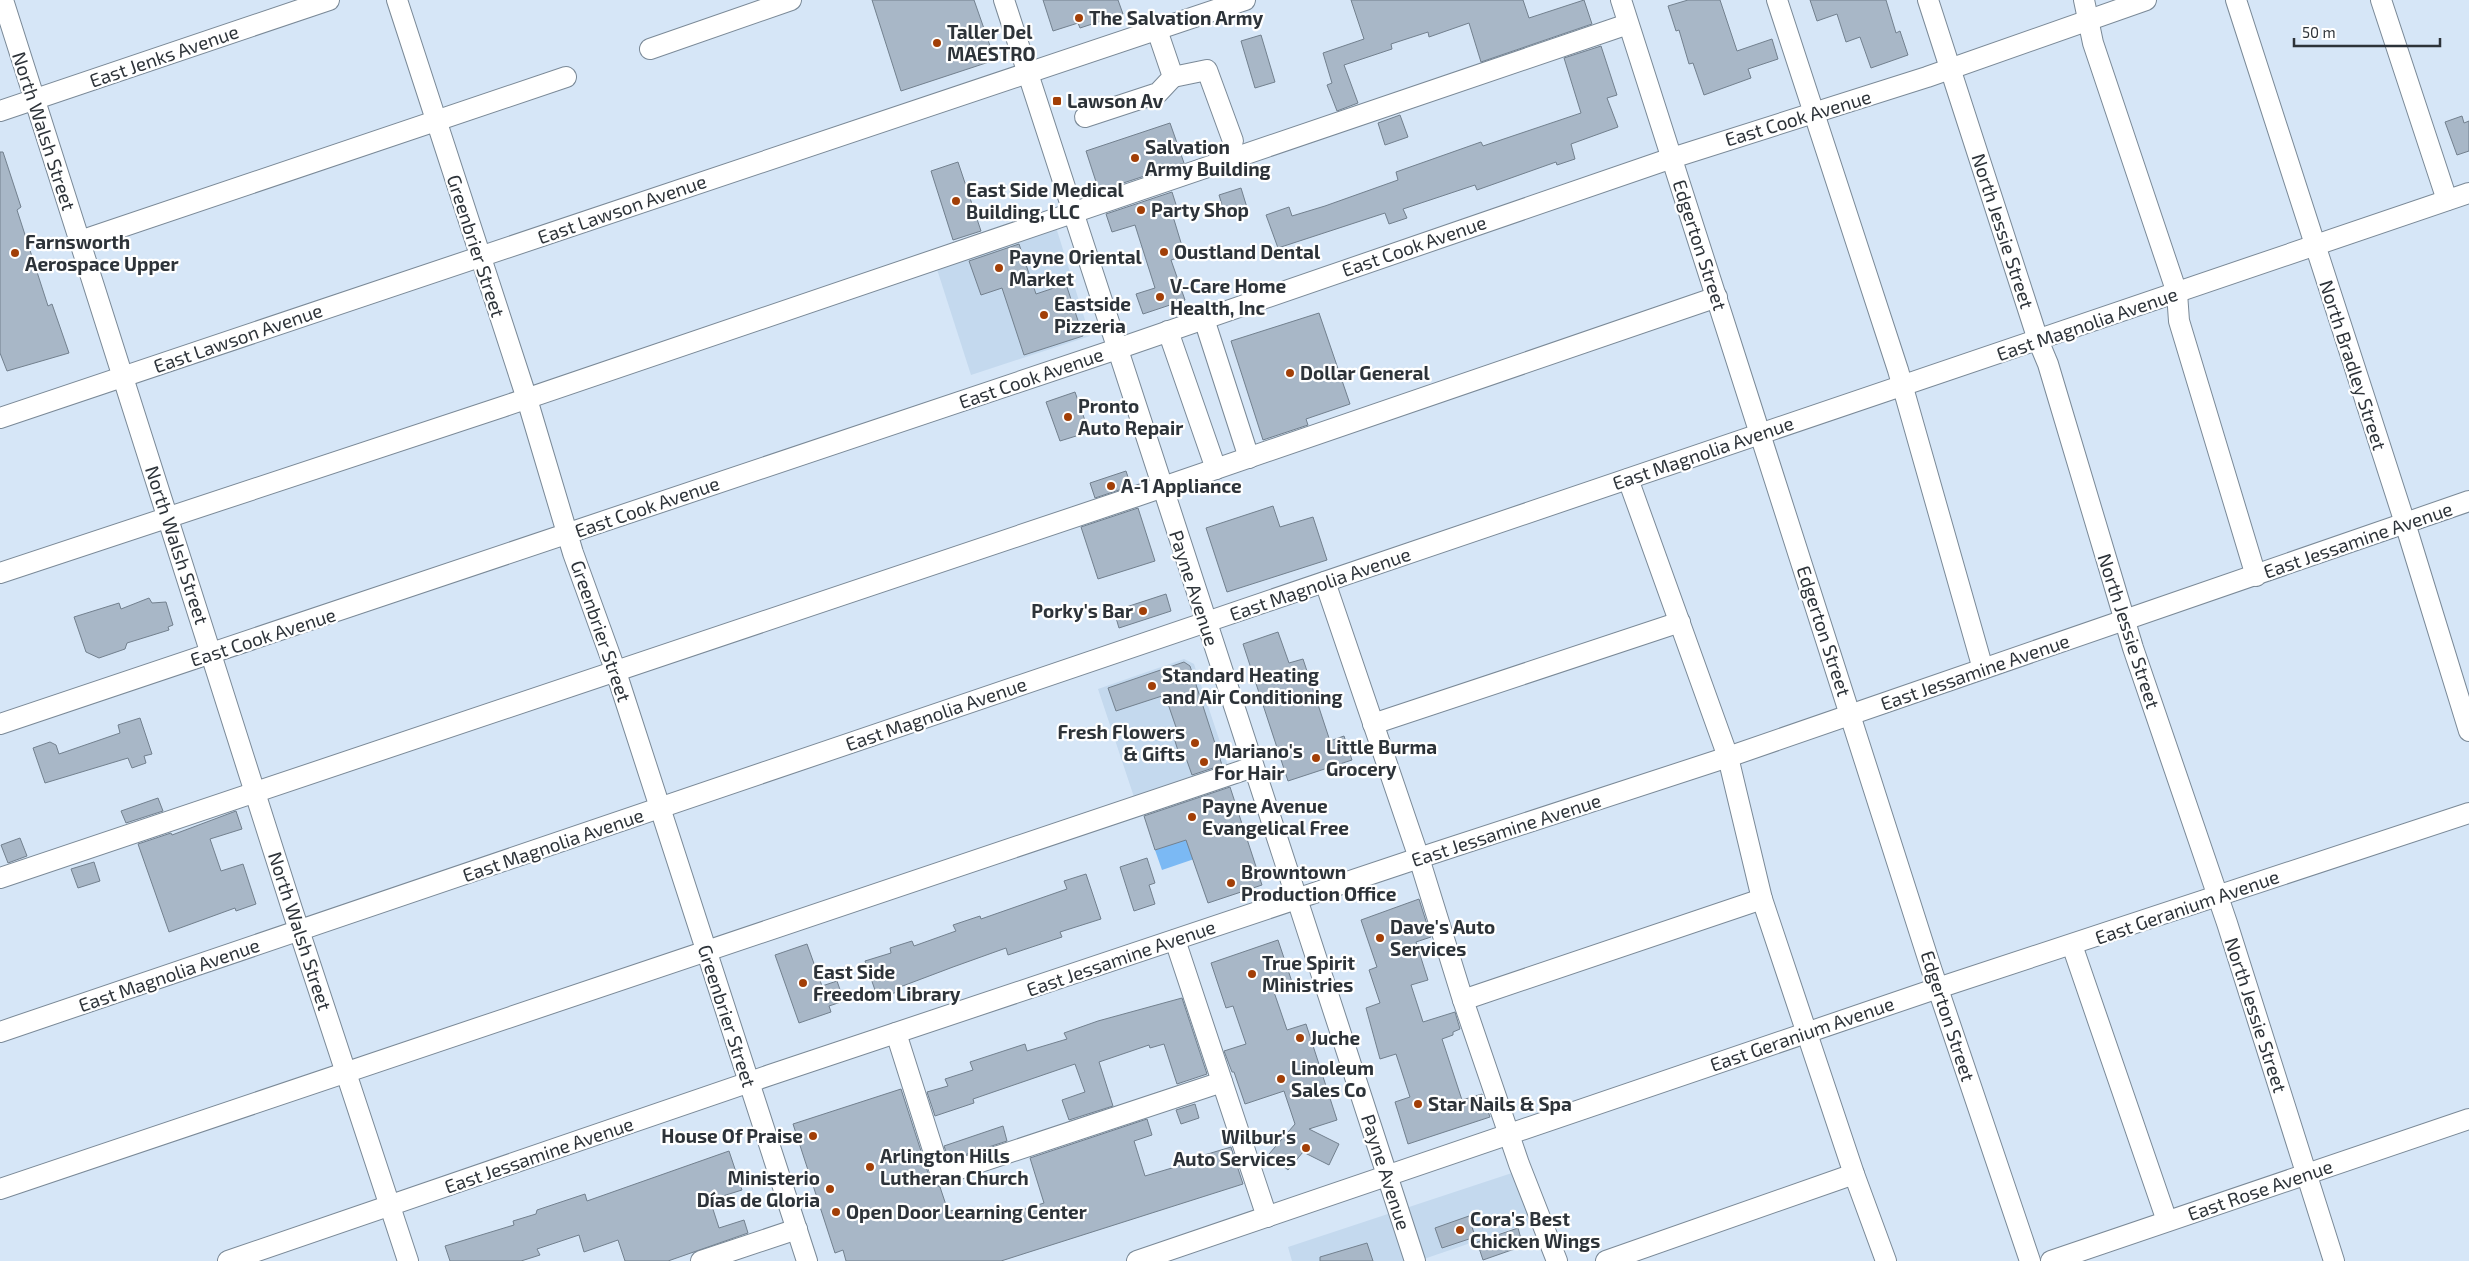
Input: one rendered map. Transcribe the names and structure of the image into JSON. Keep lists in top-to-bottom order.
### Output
{
  "streets": {
    "street": [
      "East Jenks Avenue",
      "East Cook Avenue",
      "North Walsh Street",
      "East Lawson Avenue",
      "North Jessie Street",
      "Edgerton Street",
      "Greenbrier Street",
      "East Magnolia Avenue",
      "North Bradley Street",
      "East Jessamine Avenue",
      "Payne Avenue",
      "East Geranium Avenue",
      "East Rose Avenue"
    ]
  },
  "crossings": [
    ["East Jenks Avenue", "North Walsh Street"],
    ["East Cook Avenue", "North Walsh Street"],
    ["East Cook Avenue", "North Jessie Street"],
    ["East Cook Avenue", "Edgerton Street"],
    ["East Cook Avenue", "Greenbrier Street"],
    ["East Cook Avenue", "Payne Avenue"],
    ["North Walsh Street", "East Lawson Avenue"],
    ["North Walsh Street", "East Magnolia Avenue"],
    ["North Walsh Street", "East Jessamine Avenue"],
    ["East Lawson Avenue", "Greenbrier Street"],
    ["East Lawson Avenue", "Payne Avenue"],
    ["North Jessie Street", "East Magnolia Avenue"],
    ["North Jessie Street", "East Jessamine Avenue"],
    ["North Jessie Street", "East Geranium Avenue"],
    ["North Jessie Street", "East Rose Avenue"],
    ["Edgerton Street", "East Magnolia Avenue"],
    ["Edgerton Street", "East Jessamine Avenue"],
    ["Edgerton Street", "East Geranium Avenue"],
    ["Greenbrier Street", "East Magnolia Avenue"],
    ["Greenbrier Street", "East Jessamine Avenue"],
    ["East Magnolia Avenue", "North Bradley Street"],
    ["East Magnolia Avenue", "Payne Avenue"],
    ["North Bradley Street", "East Jessamine Avenue"],
    ["East Jessamine Avenue", "Payne Avenue"],
    ["Payne Avenue", "East Geranium Avenue"]
  ],
  "places": {
    "other": [
      "The Salvation Army",
      "Taller Del MAESTRO",
      "Salvation Army Building",
      "East Side Medical Building, LLC",
      "Party Shop",
      "Oustland Dental",
      "Farnsworth Aerospace Upper",
      "Payne Oriental Market",
      "V-Care Home Health, Inc",
      "Eastside Pizzeria",
      "Dollar General",
      "Pronto Auto Repair",
      "A-1 Appliance",
      "Porky's Bar",
      "Standard Heating and Air Conditioning",
      "Fresh Flowers & Gifts",
      "Little Burma Grocery",
      "Mariano's For Hair",
      "Payne Avenue Evangelical Free",
      "Browntown Production Office",
      "Dave's Auto Services",
      "True Spirit Ministries",
      "East Side Freedom Library",
      "Juche",
      "Linoleum Sales Co",
      "Star Nails & Spa",
      "House Of Praise",
      "Wilbur's Auto Services",
      "Arlington Hills Lutheran Church",
      "Ministerio Días de Gloria",
      "Open Door Learning Center",
      "Cora's Best Chicken Wings"
    ],
    "transit": ["Lawson Av"]
  },
  "scale_bar": "50 m"
}
